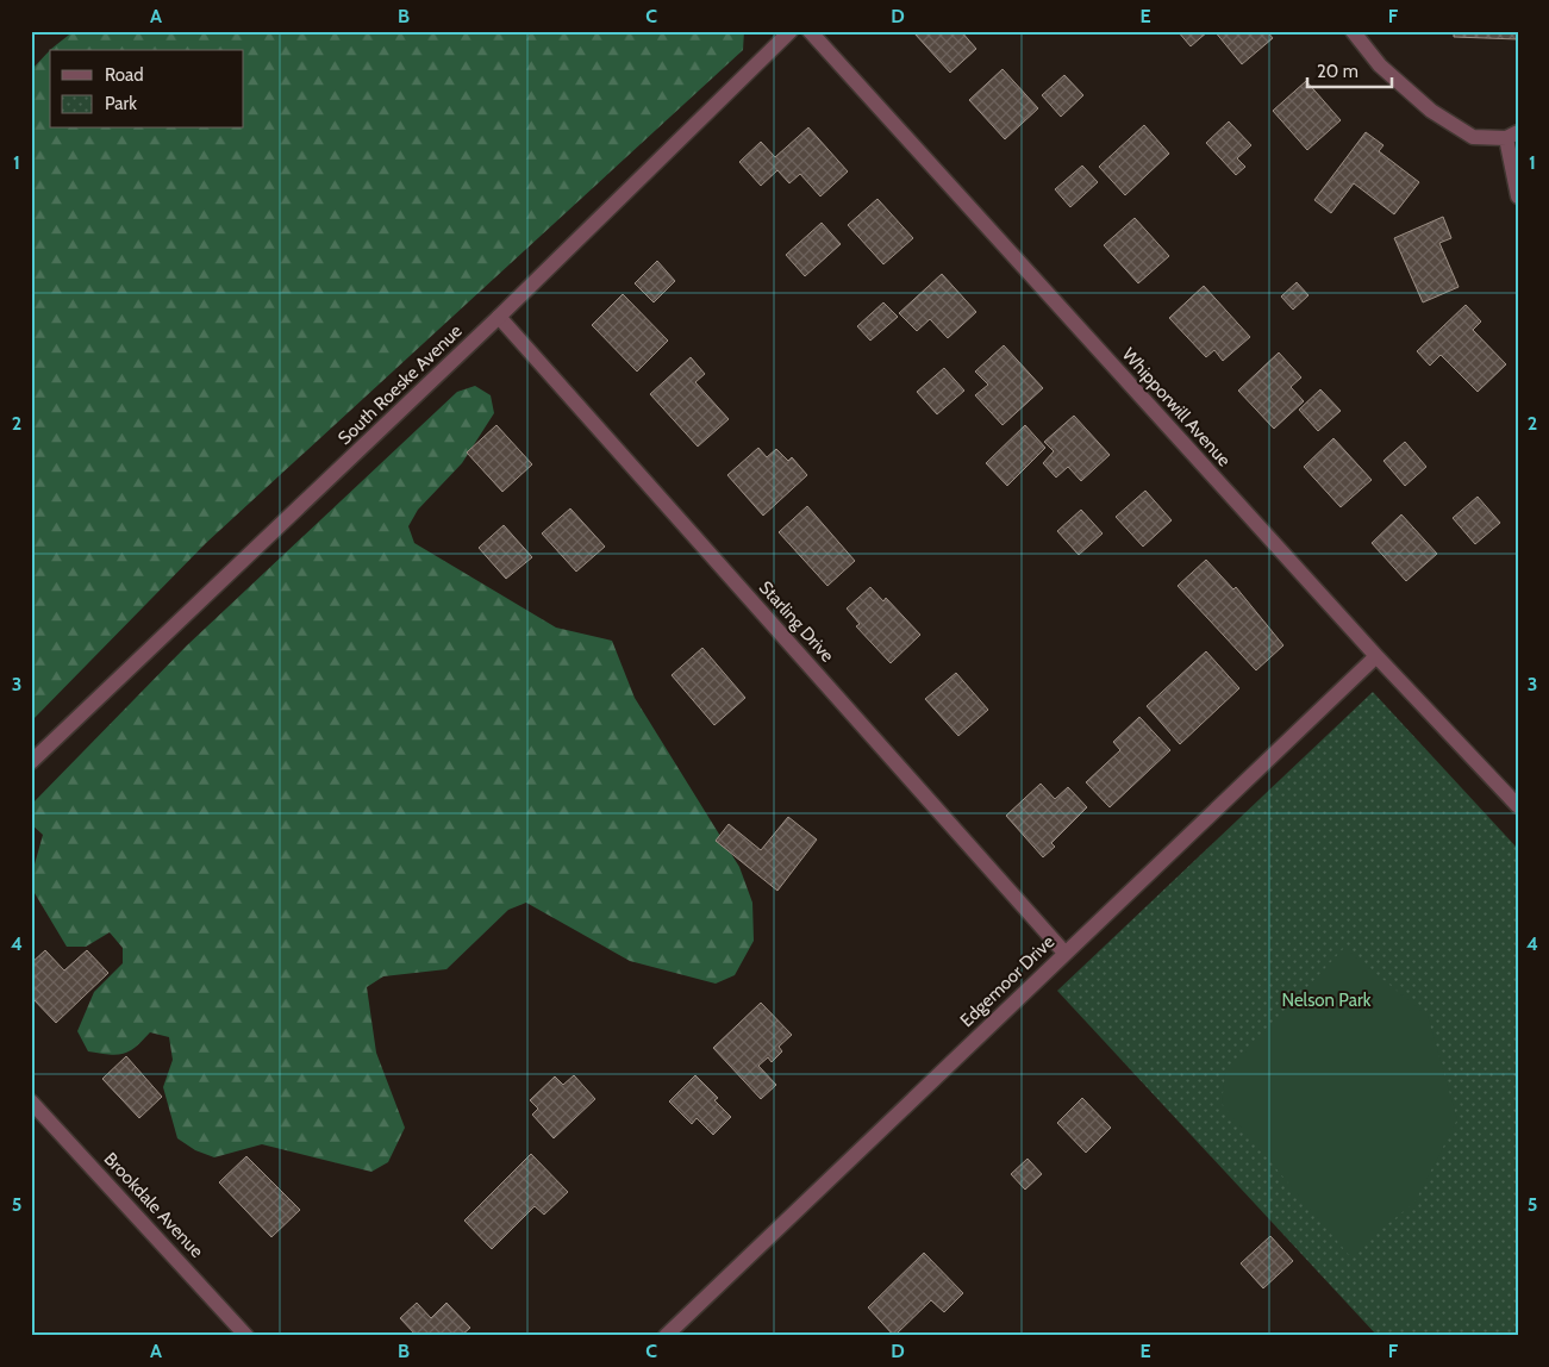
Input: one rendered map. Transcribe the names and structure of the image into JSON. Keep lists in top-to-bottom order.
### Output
{
  "streets": {
    "street": [
      "South Roeske Avenue",
      "Whipporwill Avenue",
      "Starling Drive",
      "Edgemoor Drive",
      "Brookdale Avenue"
    ]
  },
  "crossings": [
    ["South Roeske Avenue", "Starling Drive"],
    ["Whipporwill Avenue", "Edgemoor Drive"],
    ["Starling Drive", "Edgemoor Drive"]
  ],
  "parks": ["Nelson Park"],
  "legend": ["Road", "Park"],
  "scale_bar": "20 m",
  "grid": {
    "columns": [
      "A",
      "B",
      "C",
      "D",
      "E",
      "F"
    ],
    "rows": [
      "1",
      "2",
      "3",
      "4",
      "5"
    ]
  }
}
